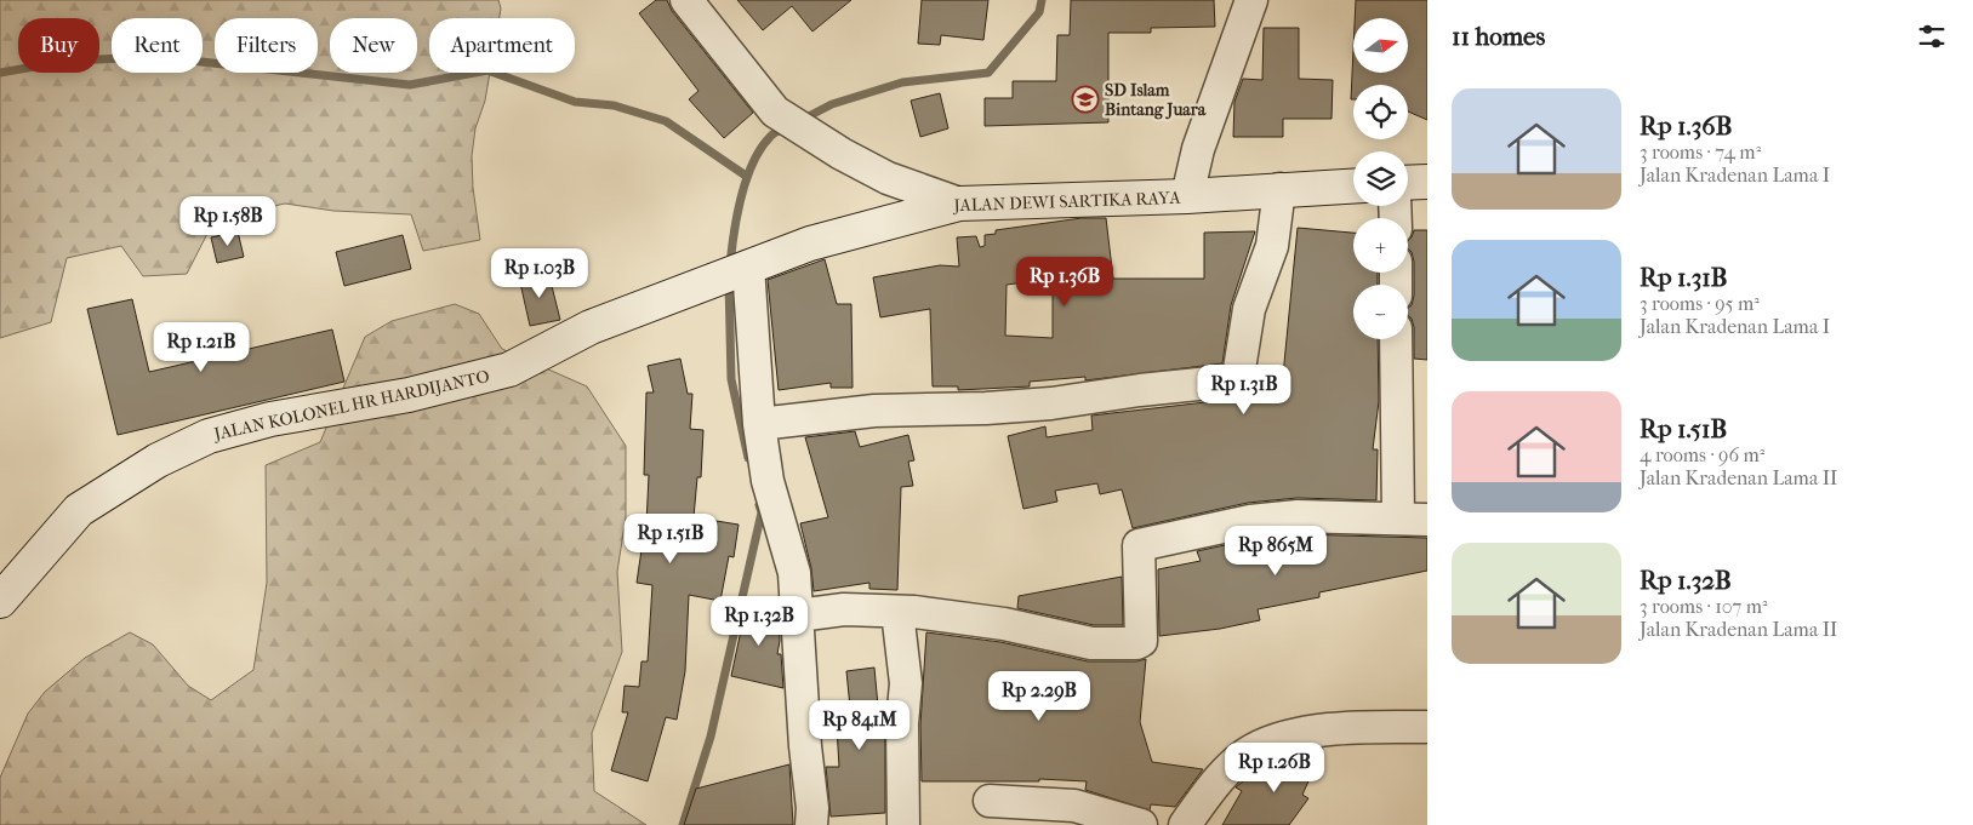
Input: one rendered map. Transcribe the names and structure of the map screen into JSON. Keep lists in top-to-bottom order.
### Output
{
  "streets": {
    "main road": ["JALAN DEWI SARTIKA RAYA", "JALAN KOLONEL HR HARDIJANTO"]
  },
  "crossings": [
    ["JALAN DEWI SARTIKA RAYA", "JALAN KOLONEL HR HARDIJANTO"]
  ],
  "places": {
    "school or university": ["SD Islam Bintang Juara"]
  },
  "north": "right",
  "page": {
    "heading": "11 homes",
    "map_buttons": ["+", "−"],
    "chip": [
      "Buy",
      "Rent",
      "Filters",
      "New",
      "Apartment"
    ],
    "list": [
      {
        "name": "Rp 1.36B",
        "note": "3 rooms · 74 m² · Jalan Kradenan Lama I"
      },
      {
        "name": "Rp 1.31B",
        "note": "3 rooms · 95 m² · Jalan Kradenan Lama I"
      },
      {
        "name": "Rp 1.51B",
        "note": "4 rooms · 96 m² · Jalan Kradenan Lama II"
      },
      {
        "name": "Rp 1.32B",
        "note": "3 rooms · 107 m² · Jalan Kradenan Lama II"
      }
    ],
    "price": [
      "Rp 1.58B",
      "Rp 1.03B",
      "Rp 1.36B",
      "Rp 1.21B",
      "Rp 1.31B",
      "Rp 1.51B",
      "Rp 865M",
      "Rp 1.32B",
      "Rp 2.29B",
      "Rp 841M",
      "Rp 1.26B"
    ]
  }
}
